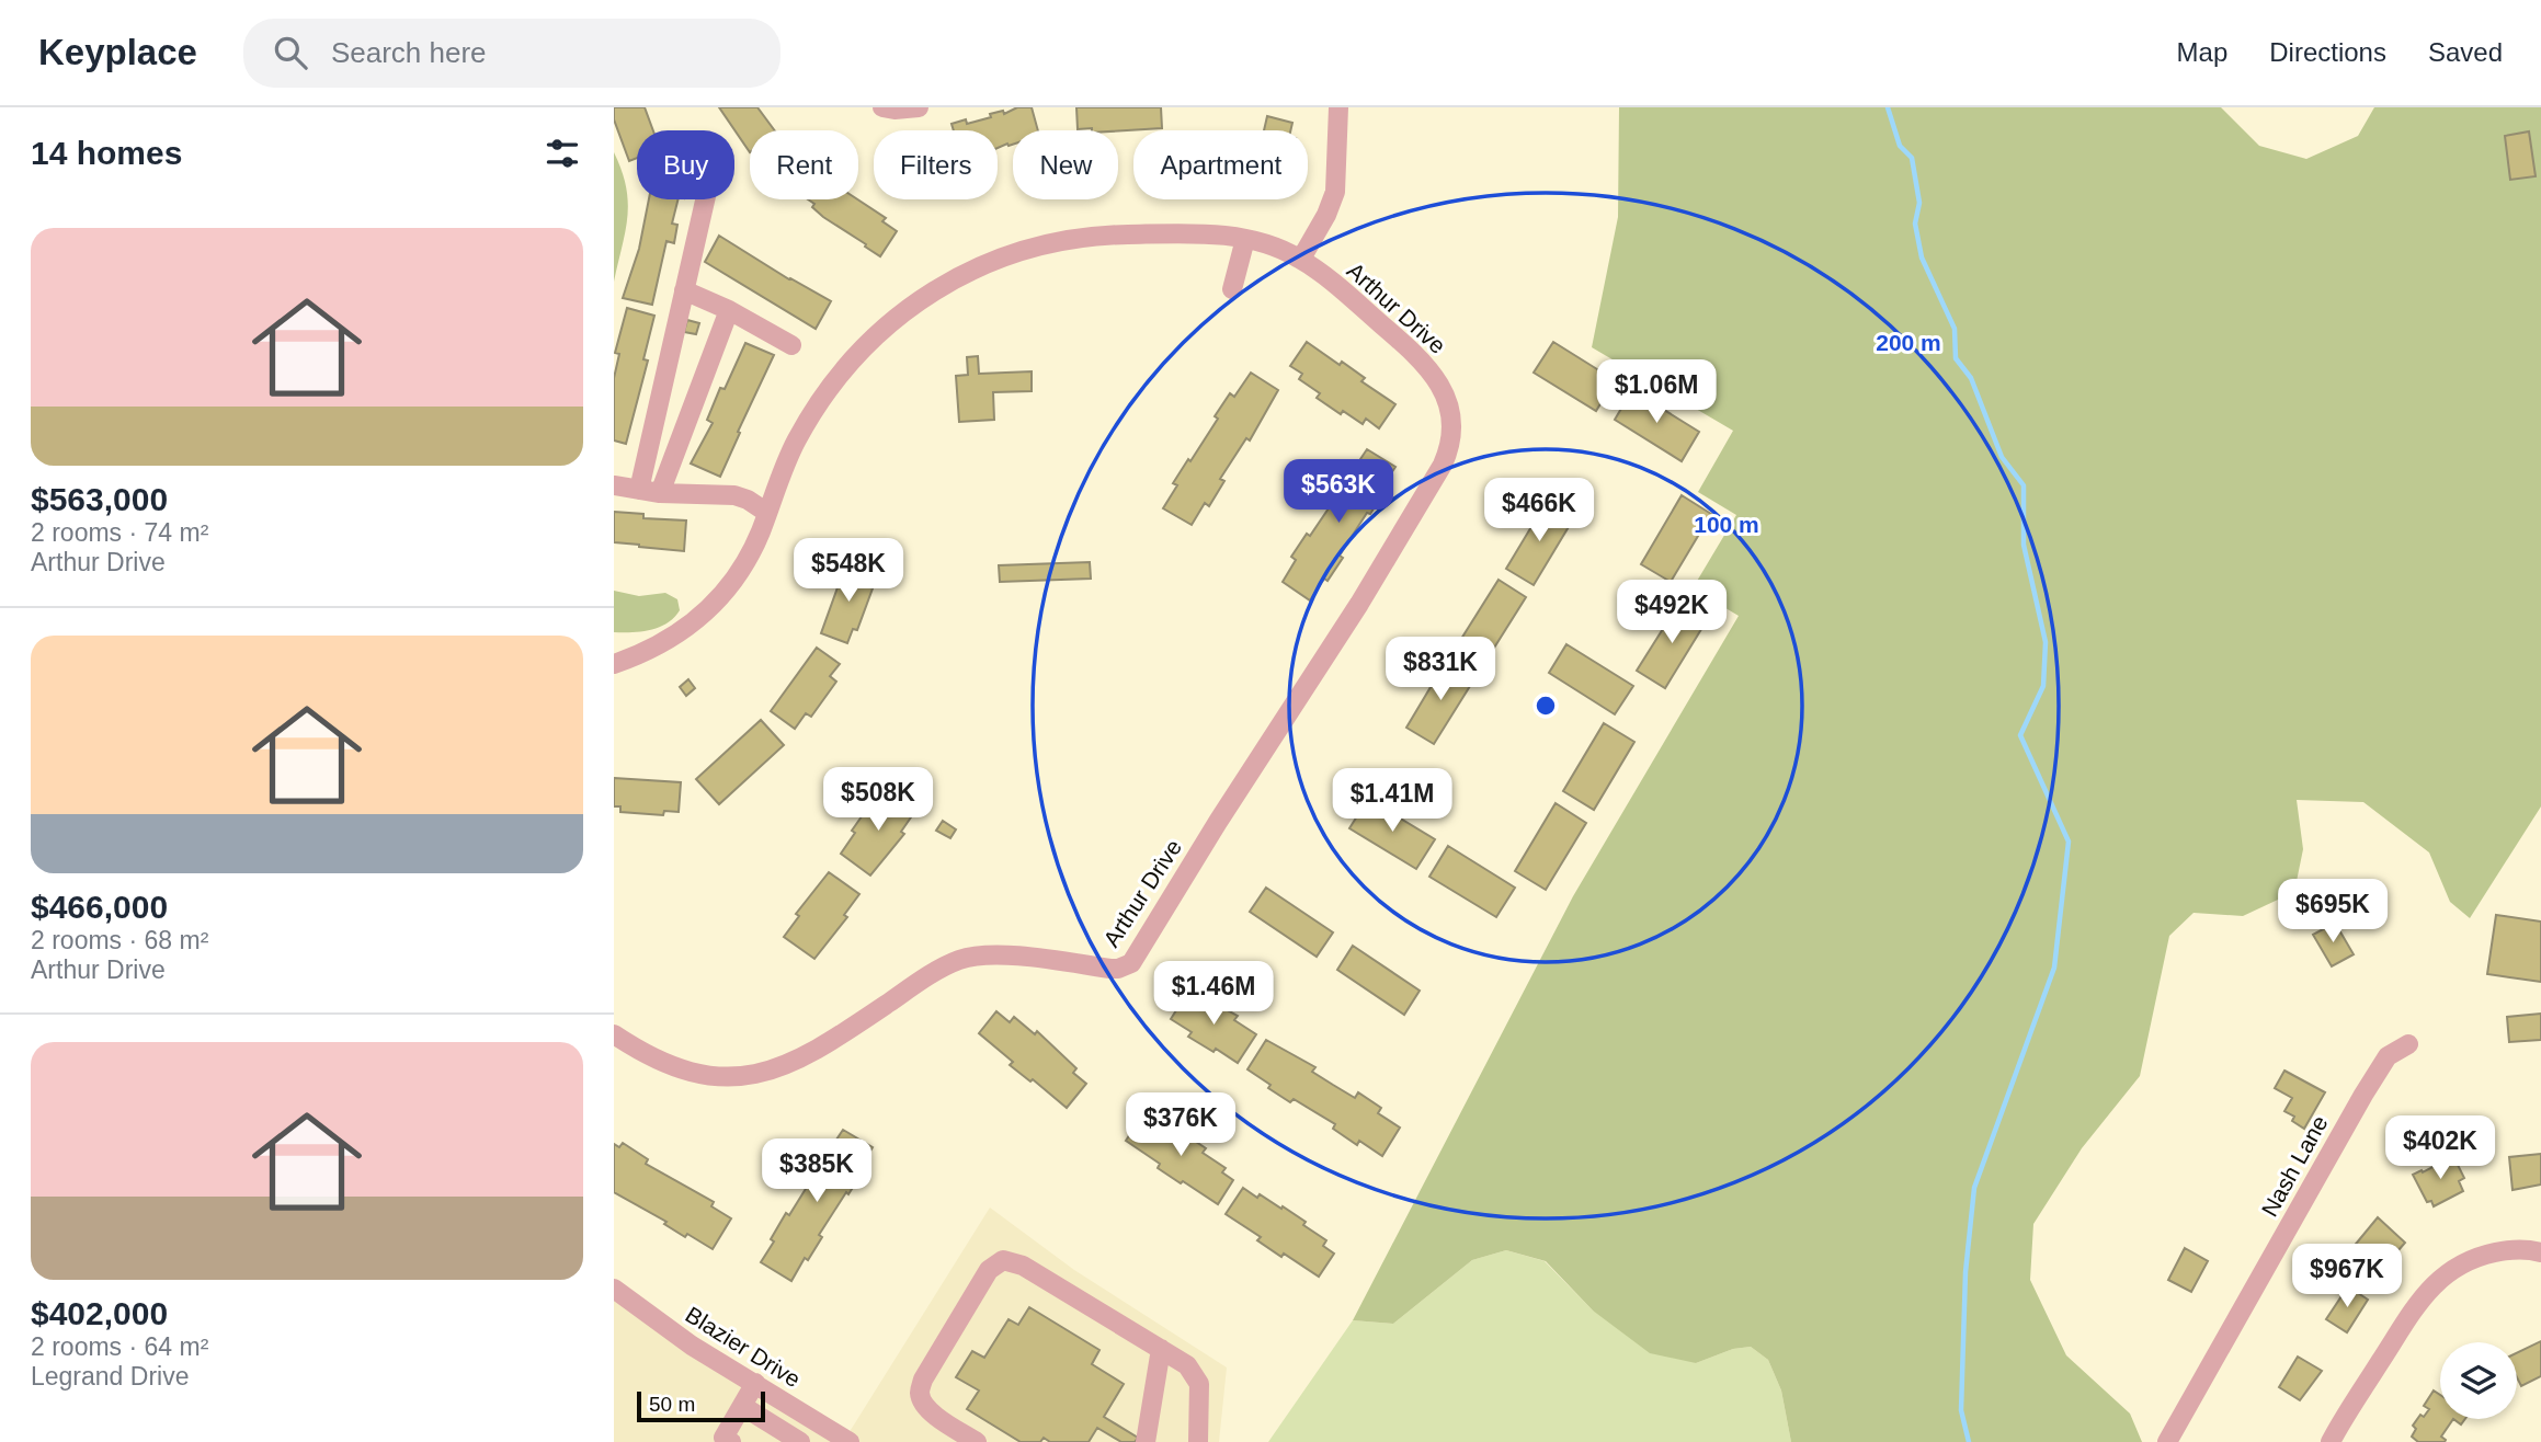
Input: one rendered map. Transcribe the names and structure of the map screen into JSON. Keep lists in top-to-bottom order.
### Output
{
  "streets": {
    "street": ["Arthur Drive", "Nash Lane", "Blazier Drive"]
  },
  "scale_bar": "50 m",
  "page": {
    "header": "Keyplace",
    "search": "Search here",
    "nav": ["Map", "Directions", "Saved"],
    "heading": "14 homes",
    "chip": [
      "Buy",
      "Rent",
      "Filters",
      "New",
      "Apartment"
    ],
    "list": [
      {
        "name": "$563,000",
        "note": "2 rooms · 74 m² · Arthur Drive"
      },
      {
        "name": "$466,000",
        "note": "2 rooms · 68 m² · Arthur Drive"
      },
      {
        "name": "$402,000",
        "note": "2 rooms · 64 m² · Legrand Drive"
      }
    ],
    "price": [
      "$1.06M",
      "$563K",
      "$466K",
      "$548K",
      "$492K",
      "$831K",
      "$508K",
      "$1.41M",
      "$695K",
      "$1.46M",
      "$376K",
      "$402K",
      "$385K",
      "$967K"
    ],
    "scale": "50 m"
  },
  "rings": ["200 m", "100 m"]
}
